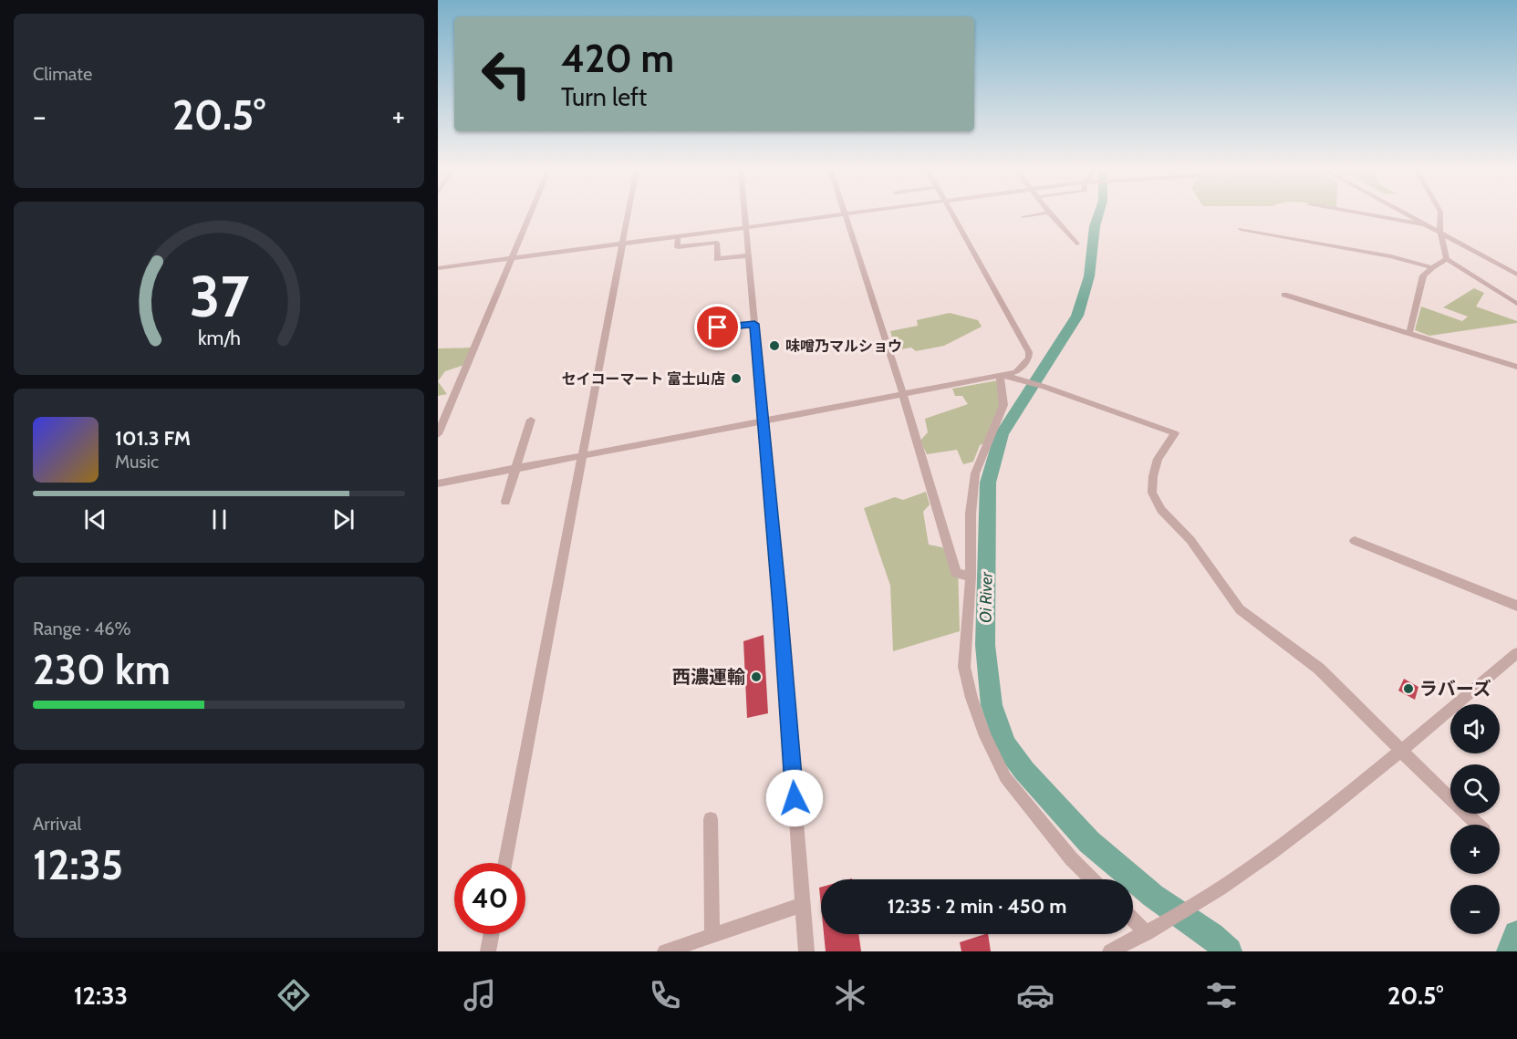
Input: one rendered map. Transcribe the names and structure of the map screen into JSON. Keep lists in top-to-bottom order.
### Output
{
  "water": ["Oi River"],
  "places": [
    "味噌乃マルショウ",
    "セイコーマート 富士山店",
    "西濃運輸",
    "ラバーズ"
  ],
  "page": {
    "tile": [
      "Climate",
      ["Range · 46%", "230 km"],
      ["Arrival", "12:35"]
    ],
    "turn": ["420 m", "Turn left"],
    "heat": ["−", "20.5°", "+"],
    "song": ["101.3 FM", "Music"],
    "map_buttons": ["+", "−"],
    "limit": "40",
    "trip": "12:35 · 2 min · 450 m",
    "tabs": ["12:33", "20.5°"],
    "gauge": ["37", "km/h"]
  }
}
